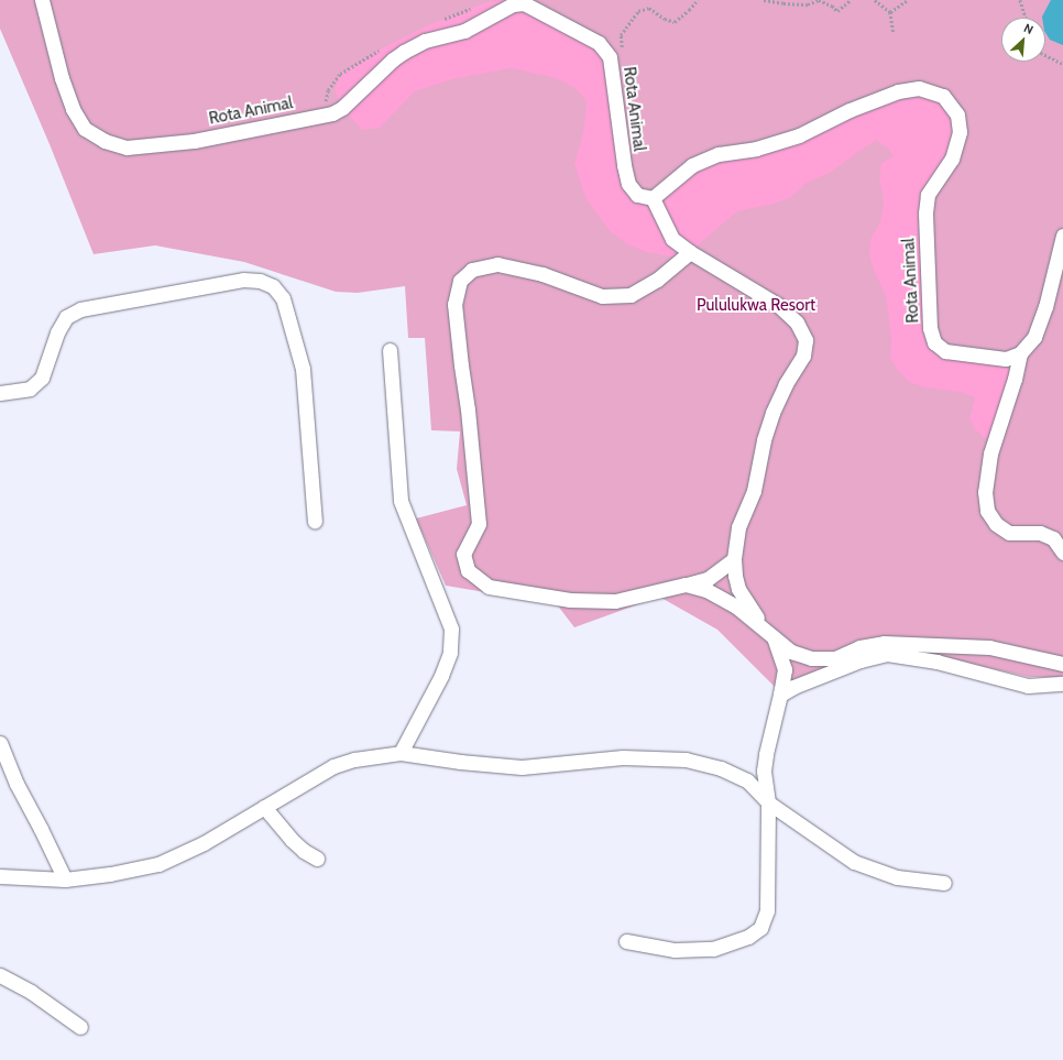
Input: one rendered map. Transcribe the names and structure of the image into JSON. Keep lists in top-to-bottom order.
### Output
{
  "streets": {
    "street": ["Rota Animal"]
  },
  "parks": ["Pululukwa Resort"],
  "north": "top right"
}
